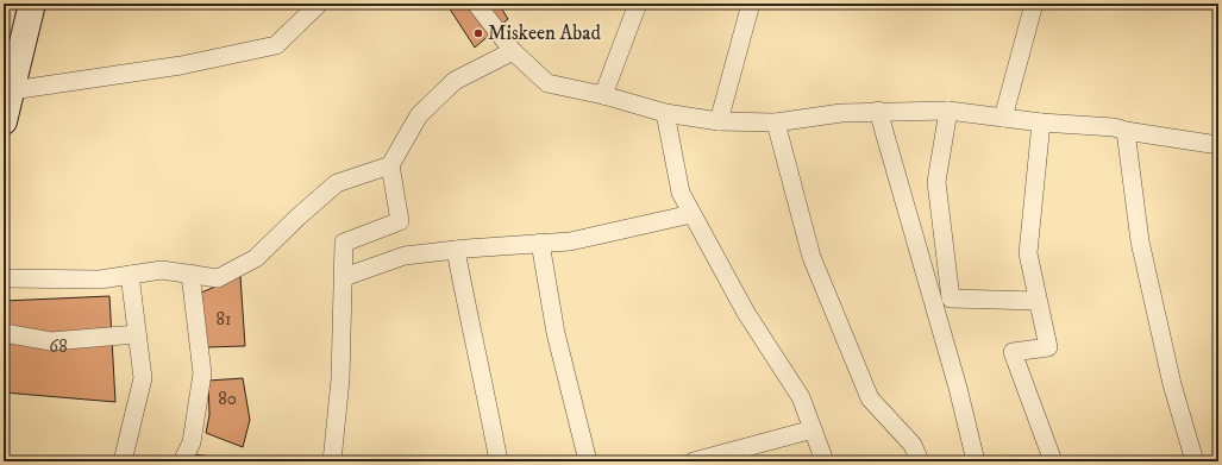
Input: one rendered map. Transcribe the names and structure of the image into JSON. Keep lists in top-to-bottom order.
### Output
{
  "places": ["Miskeen Abad"],
  "house_numbers": ["81", "68", "80"]
}
